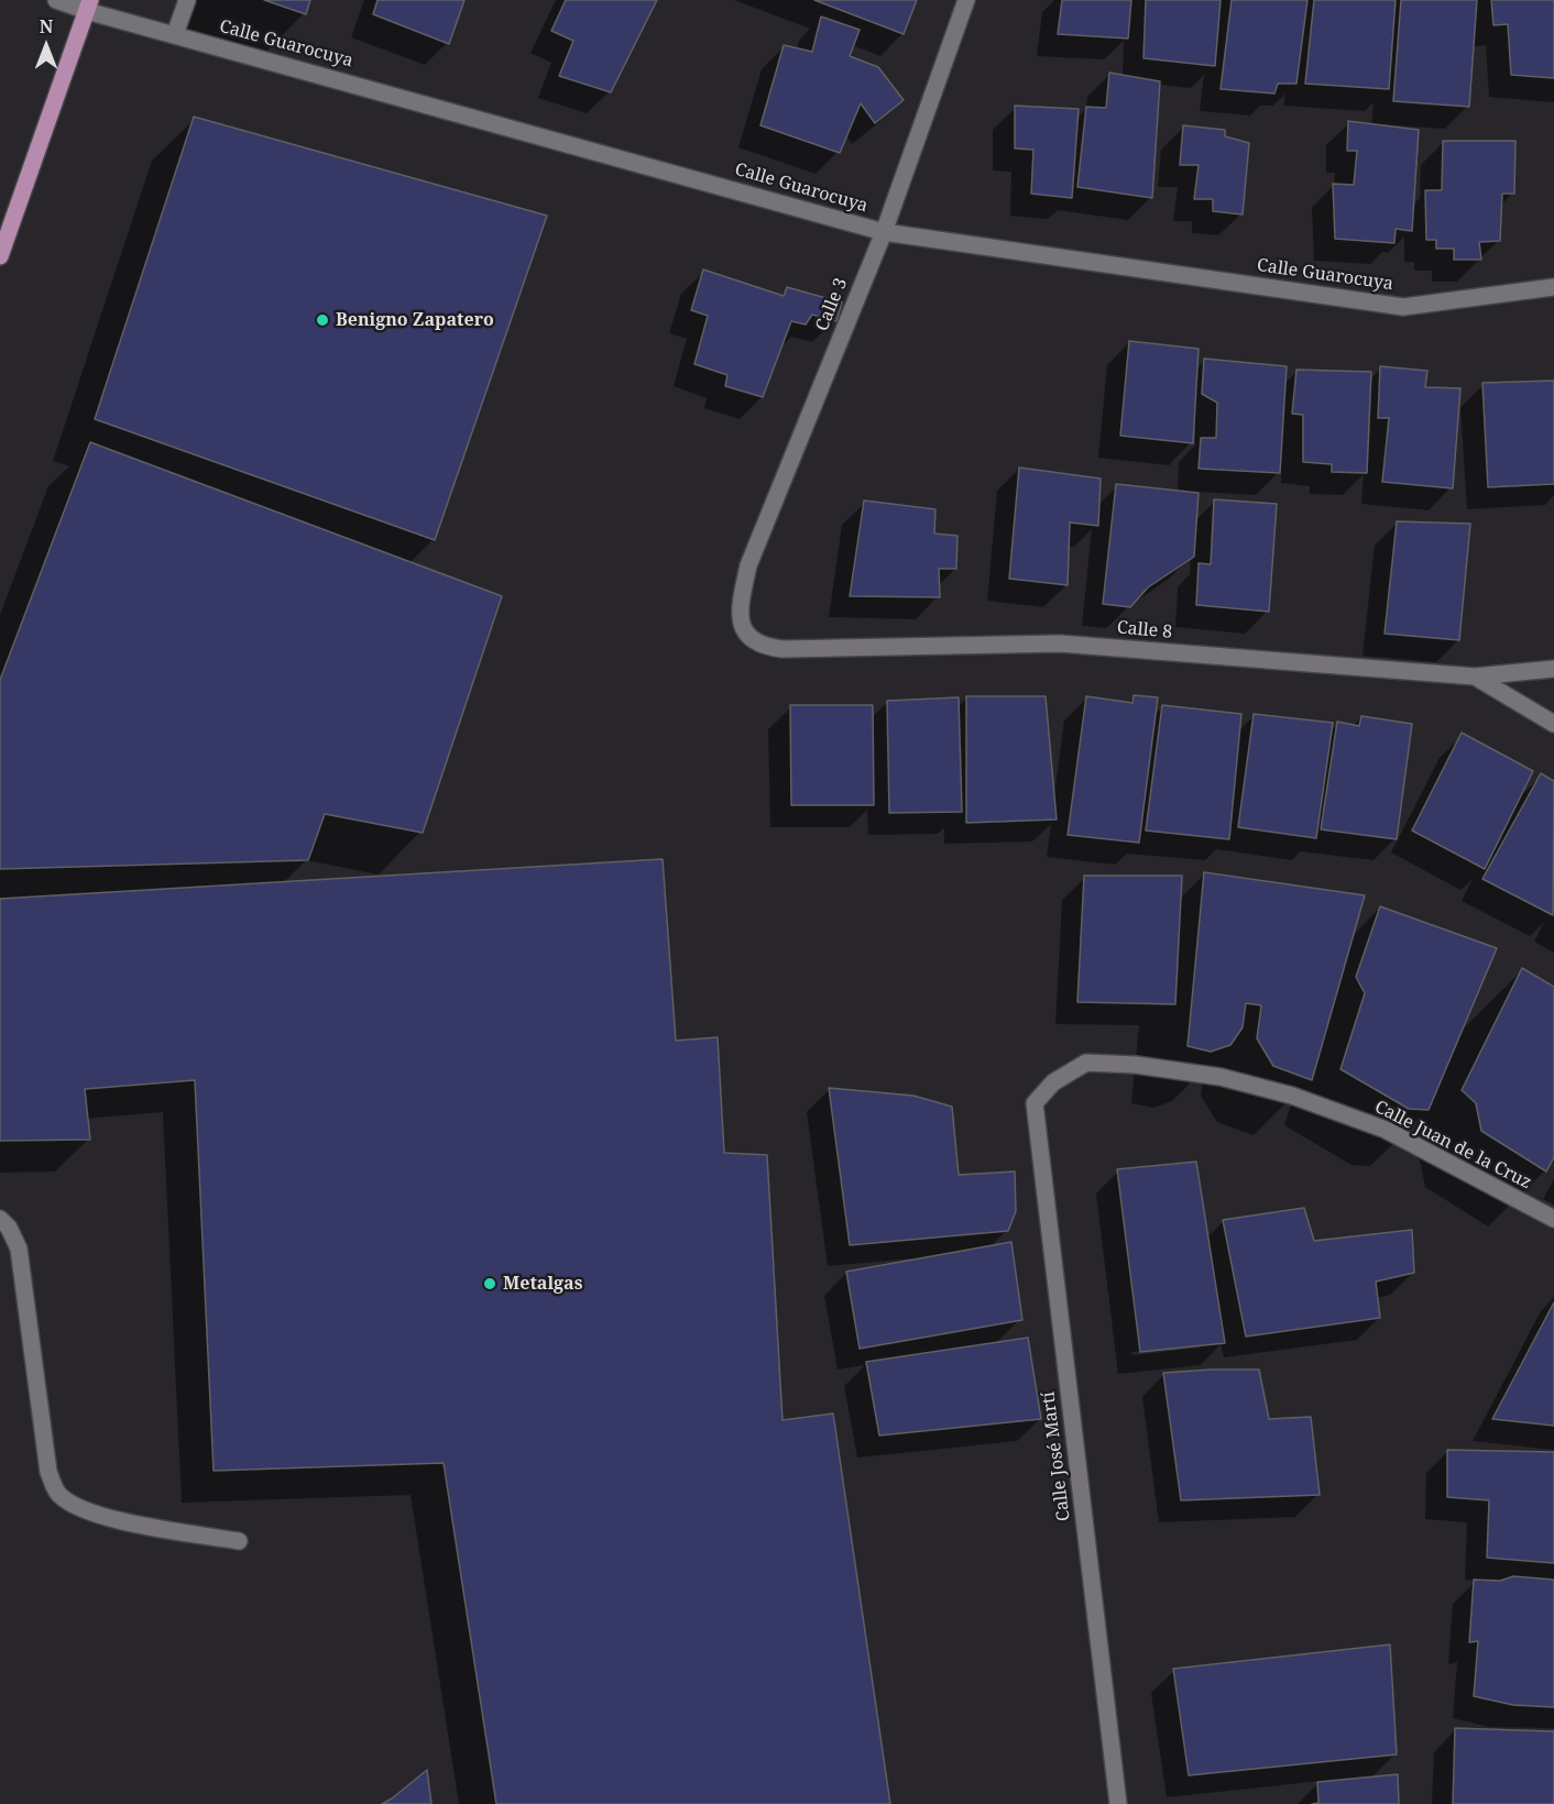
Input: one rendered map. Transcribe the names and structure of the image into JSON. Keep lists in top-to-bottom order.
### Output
{
  "streets": {
    "street": [
      "Calle Guarocuya",
      "Calle 3",
      "Calle 8",
      "Calle Juan de la Cruz",
      "Calle José Martí"
    ]
  },
  "crossings": [
    ["Calle Guarocuya", "Calle 3"],
    ["Calle 3", "Calle 8"],
    ["Calle Juan de la Cruz", "Calle José Martí"]
  ],
  "places": ["Benigno Zapatero", "Metalgas"],
  "north": "top"
}
